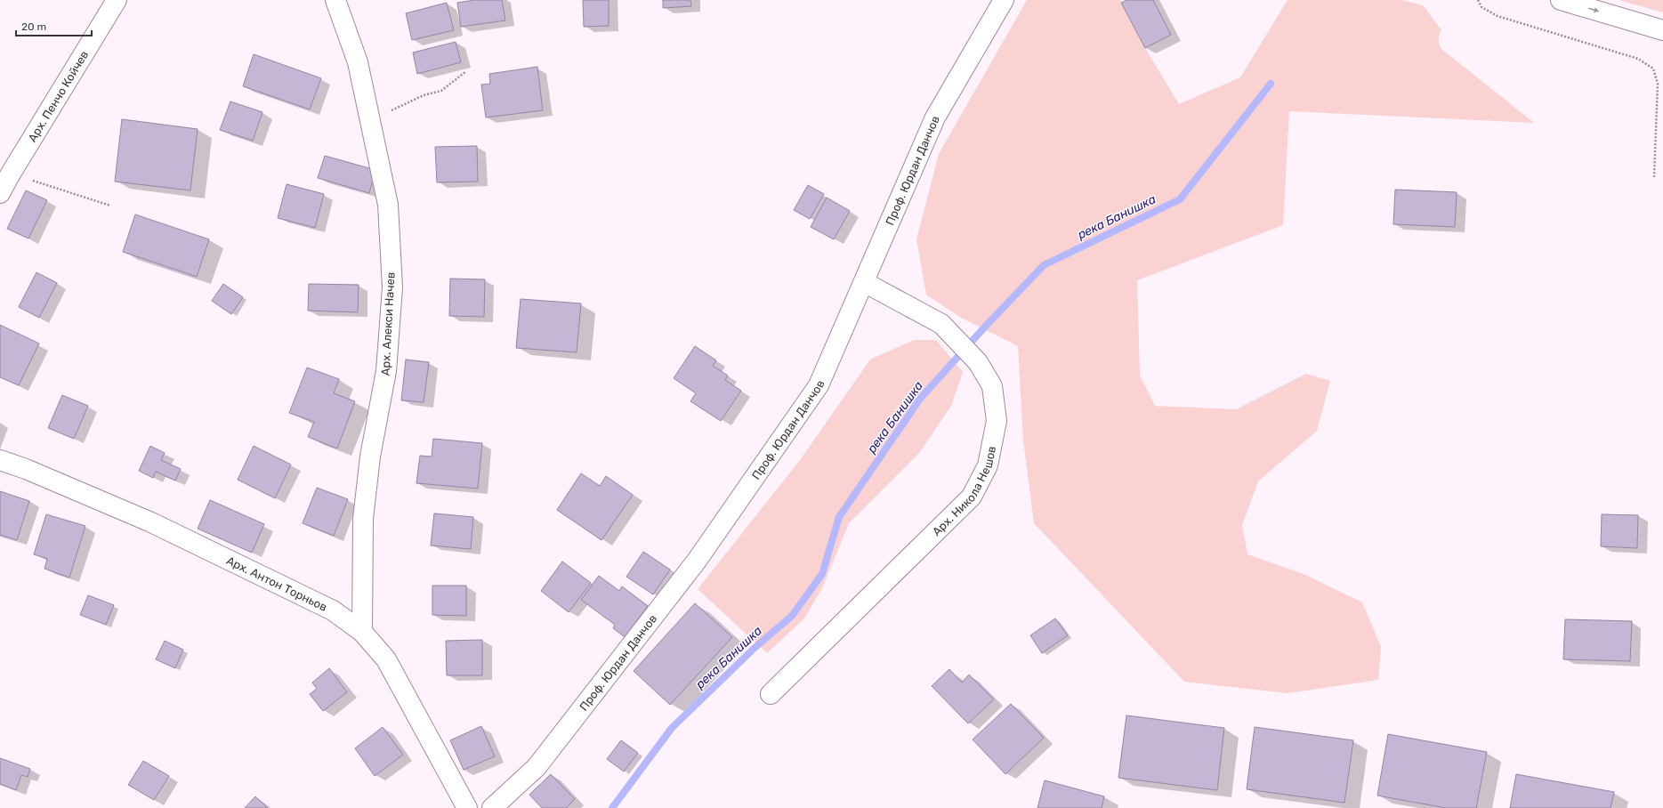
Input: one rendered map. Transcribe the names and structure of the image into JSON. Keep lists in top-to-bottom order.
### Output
{
  "streets": {
    "street": [
      "Арх. Пенчо Койчев",
      "Проф. Юрдан Данчов",
      "Арх. Алекси Начев",
      "Арх. Никола Нешов",
      "Арх. Антон Торньов"
    ]
  },
  "crossings": [
    ["Проф. Юрдан Данчов", "Арх. Никола Нешов"],
    ["Арх. Алекси Начев", "Арх. Антон Торньов"]
  ],
  "water": ["река Банишка"],
  "scale_bar": "20 m"
}
